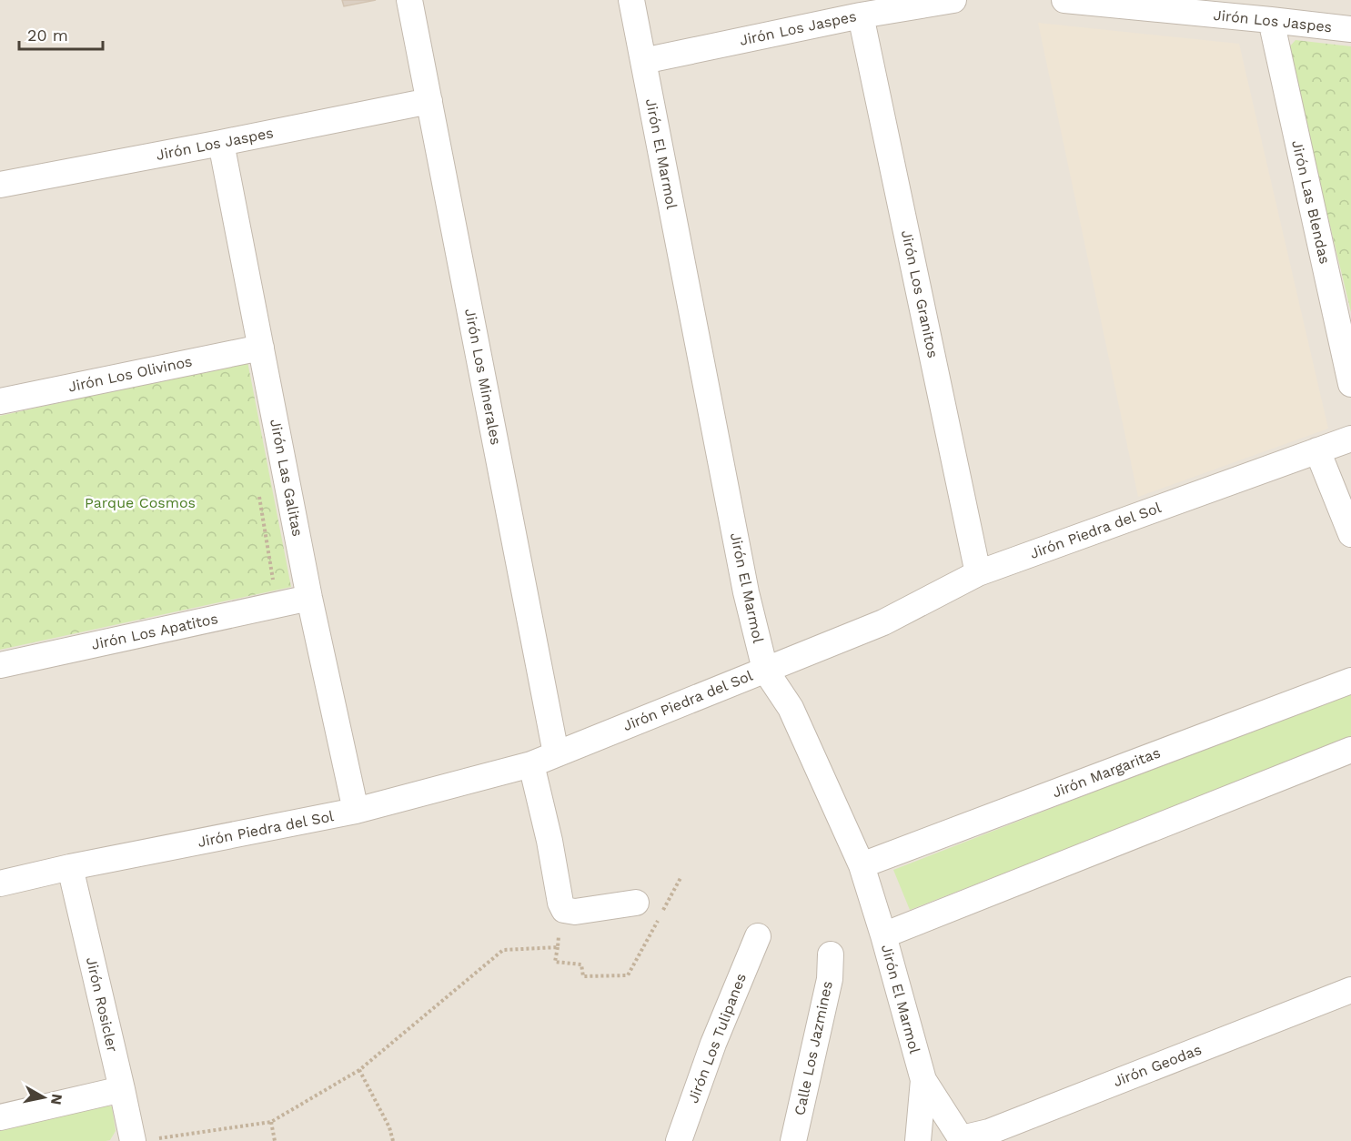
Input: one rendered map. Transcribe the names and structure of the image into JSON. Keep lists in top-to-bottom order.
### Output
{
  "streets": {
    "street": [
      "Jirón Los Jaspes",
      "Jirón El Marmol",
      "Jirón Las Blendas",
      "Jirón Los Granitos",
      "Jirón Los Olivinos",
      "Jirón Los Minerales",
      "Jirón Las Galitas",
      "Jirón Piedra del Sol",
      "Jirón Los Apatitos",
      "Jirón Margaritas",
      "Jirón Rosicler",
      "Jirón Los Tulipanes",
      "Calle Los Jazmines",
      "Jirón Geodas"
    ]
  },
  "crossings": [
    ["Jirón Los Jaspes", "Jirón El Marmol"],
    ["Jirón Los Jaspes", "Jirón Las Blendas"],
    ["Jirón Los Jaspes", "Jirón Los Granitos"],
    ["Jirón Los Jaspes", "Jirón Los Minerales"],
    ["Jirón Los Jaspes", "Jirón Las Galitas"],
    ["Jirón El Marmol", "Jirón Piedra del Sol"],
    ["Jirón El Marmol", "Jirón Margaritas"],
    ["Jirón El Marmol", "Jirón Geodas"],
    ["Jirón Los Granitos", "Jirón Piedra del Sol"],
    ["Jirón Los Olivinos", "Jirón Las Galitas"],
    ["Jirón Los Minerales", "Jirón Piedra del Sol"],
    ["Jirón Las Galitas", "Jirón Piedra del Sol"],
    ["Jirón Las Galitas", "Jirón Los Apatitos"],
    ["Jirón Piedra del Sol", "Jirón Rosicler"]
  ],
  "parks": ["Parque Cosmos"],
  "scale_bar": "20 m",
  "north": "right"
}
